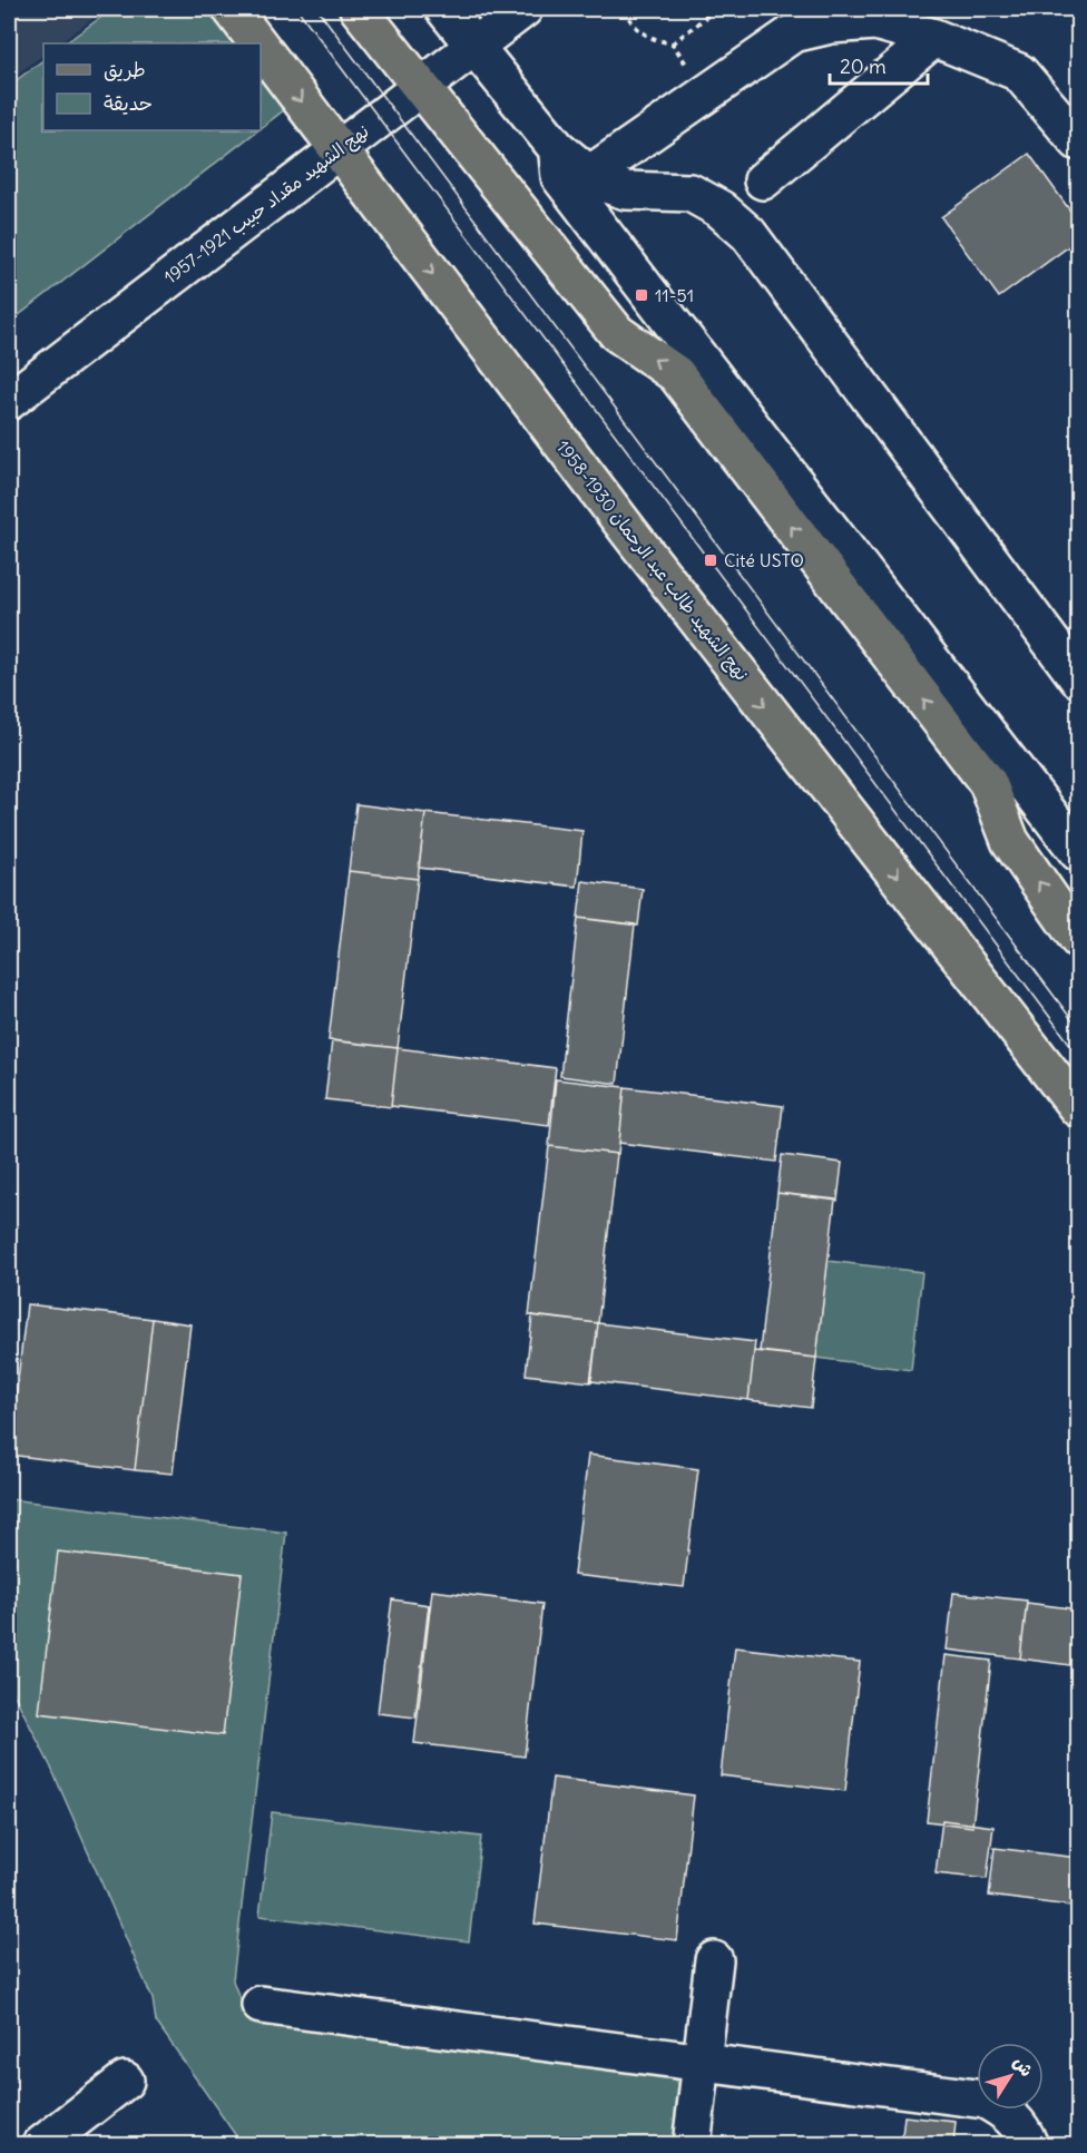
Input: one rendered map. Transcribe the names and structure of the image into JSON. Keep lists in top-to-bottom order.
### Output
{
  "streets": {
    "main road": ["نهج الشهيد طالب عبد الرحمان 1930-1958"],
    "street": ["نهج الشهيد مقداد حبيب 1921-1957"]
  },
  "crossings": [
    ["نهج الشهيد مقداد حبيب 1921-1957", "نهج الشهيد طالب عبد الرحمان 1930-1958"]
  ],
  "places": {
    "transit": ["11-51", "Cité USTO"]
  },
  "legend": ["طريق", "حديقة"],
  "scale_bar": "20 m",
  "north": "top right"
}
